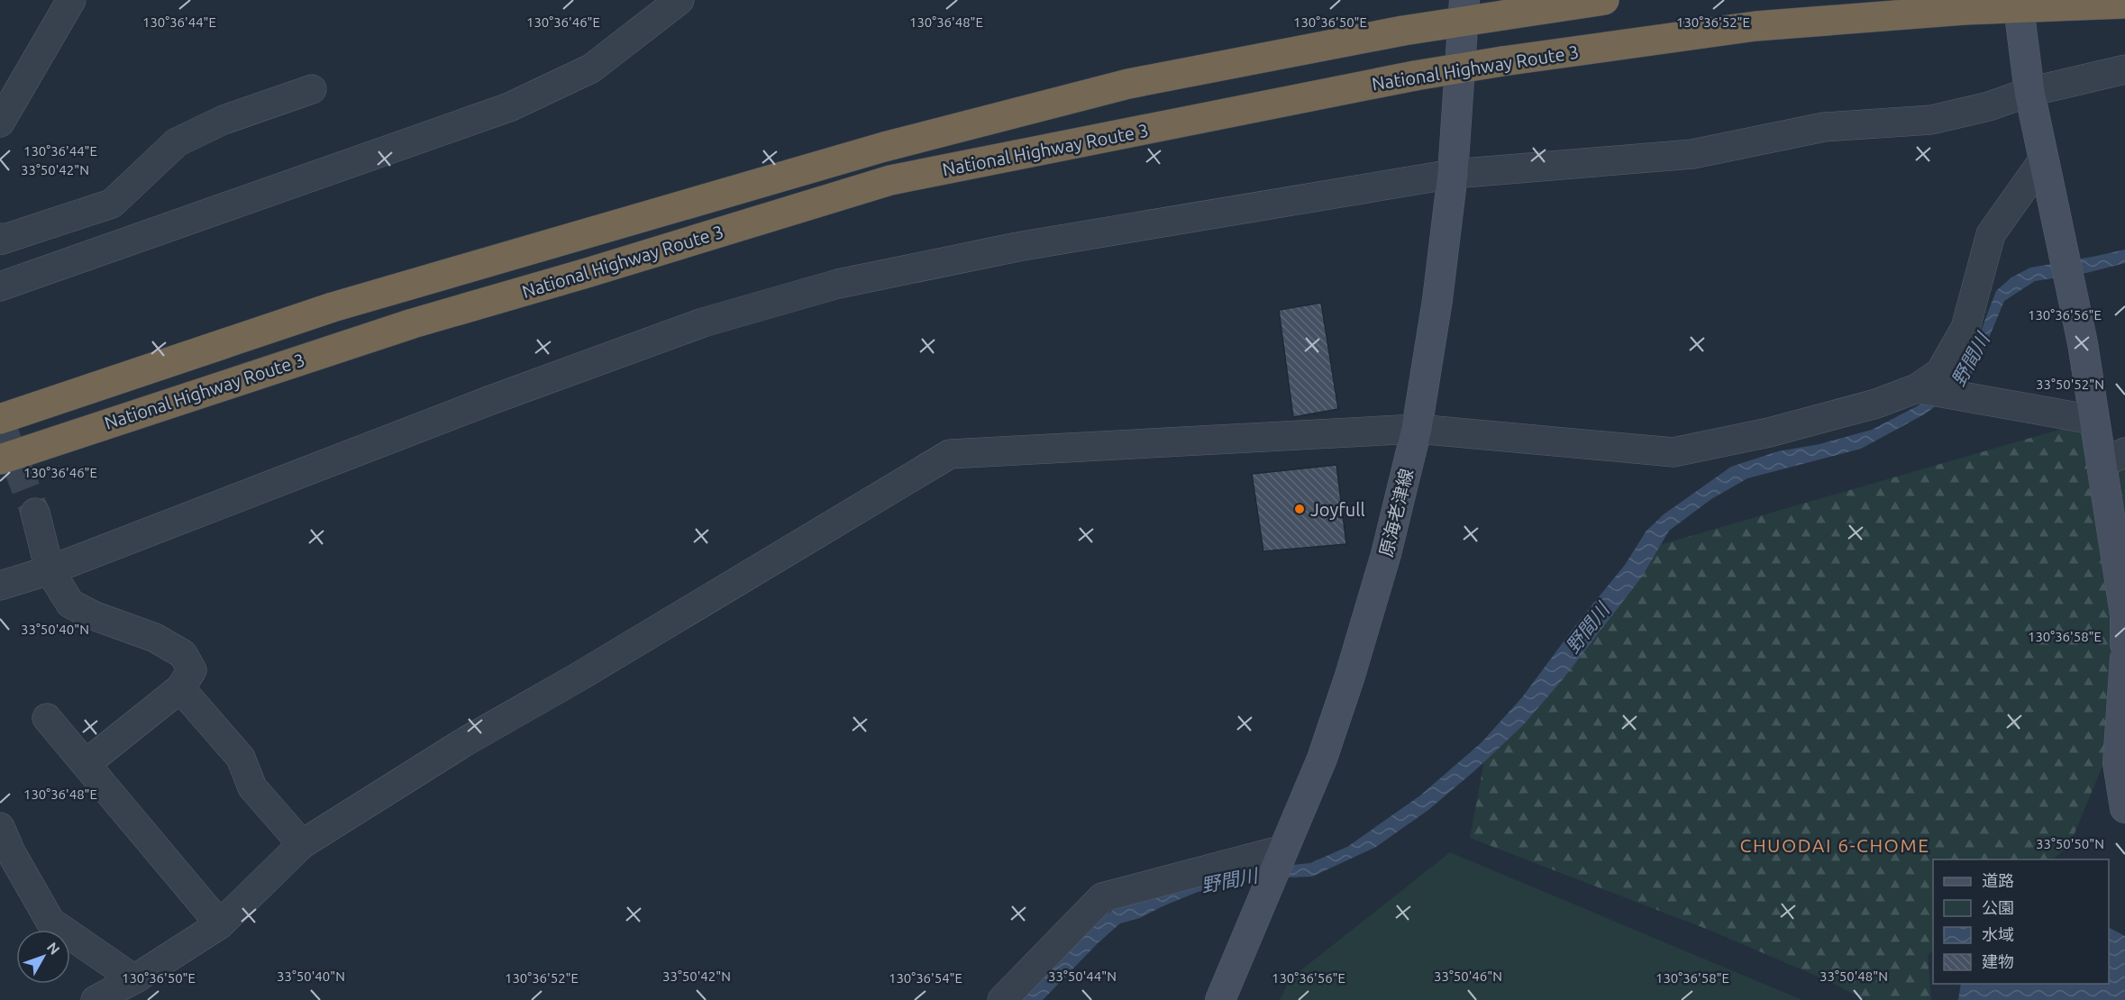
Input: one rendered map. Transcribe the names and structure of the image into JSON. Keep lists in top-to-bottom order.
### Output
{
  "streets": {
    "highway": ["National Highway Route 3"],
    "main road": ["原海老津線"]
  },
  "districts": ["CHUODAI 6-CHOME"],
  "water": ["野間川"],
  "places": ["Joyfull"],
  "legend": [
    "道路",
    "公園",
    "水域",
    "建物"
  ],
  "north": "top right",
  "coordinates": [
    "130°36'44\"E",
    "130°36'48\"E",
    "130°36'46\"E",
    "130°36'50\"E",
    "130°36'52\"E",
    "33°50'42\"N",
    "130°36'56\"E",
    "33°50'52\"N",
    "33°50'40\"N",
    "130°36'58\"E",
    "33°50'50\"N",
    "33°50'44\"N",
    "33°50'46\"N",
    "33°50'48\"N",
    "130°36'54\"E"
  ]
}
